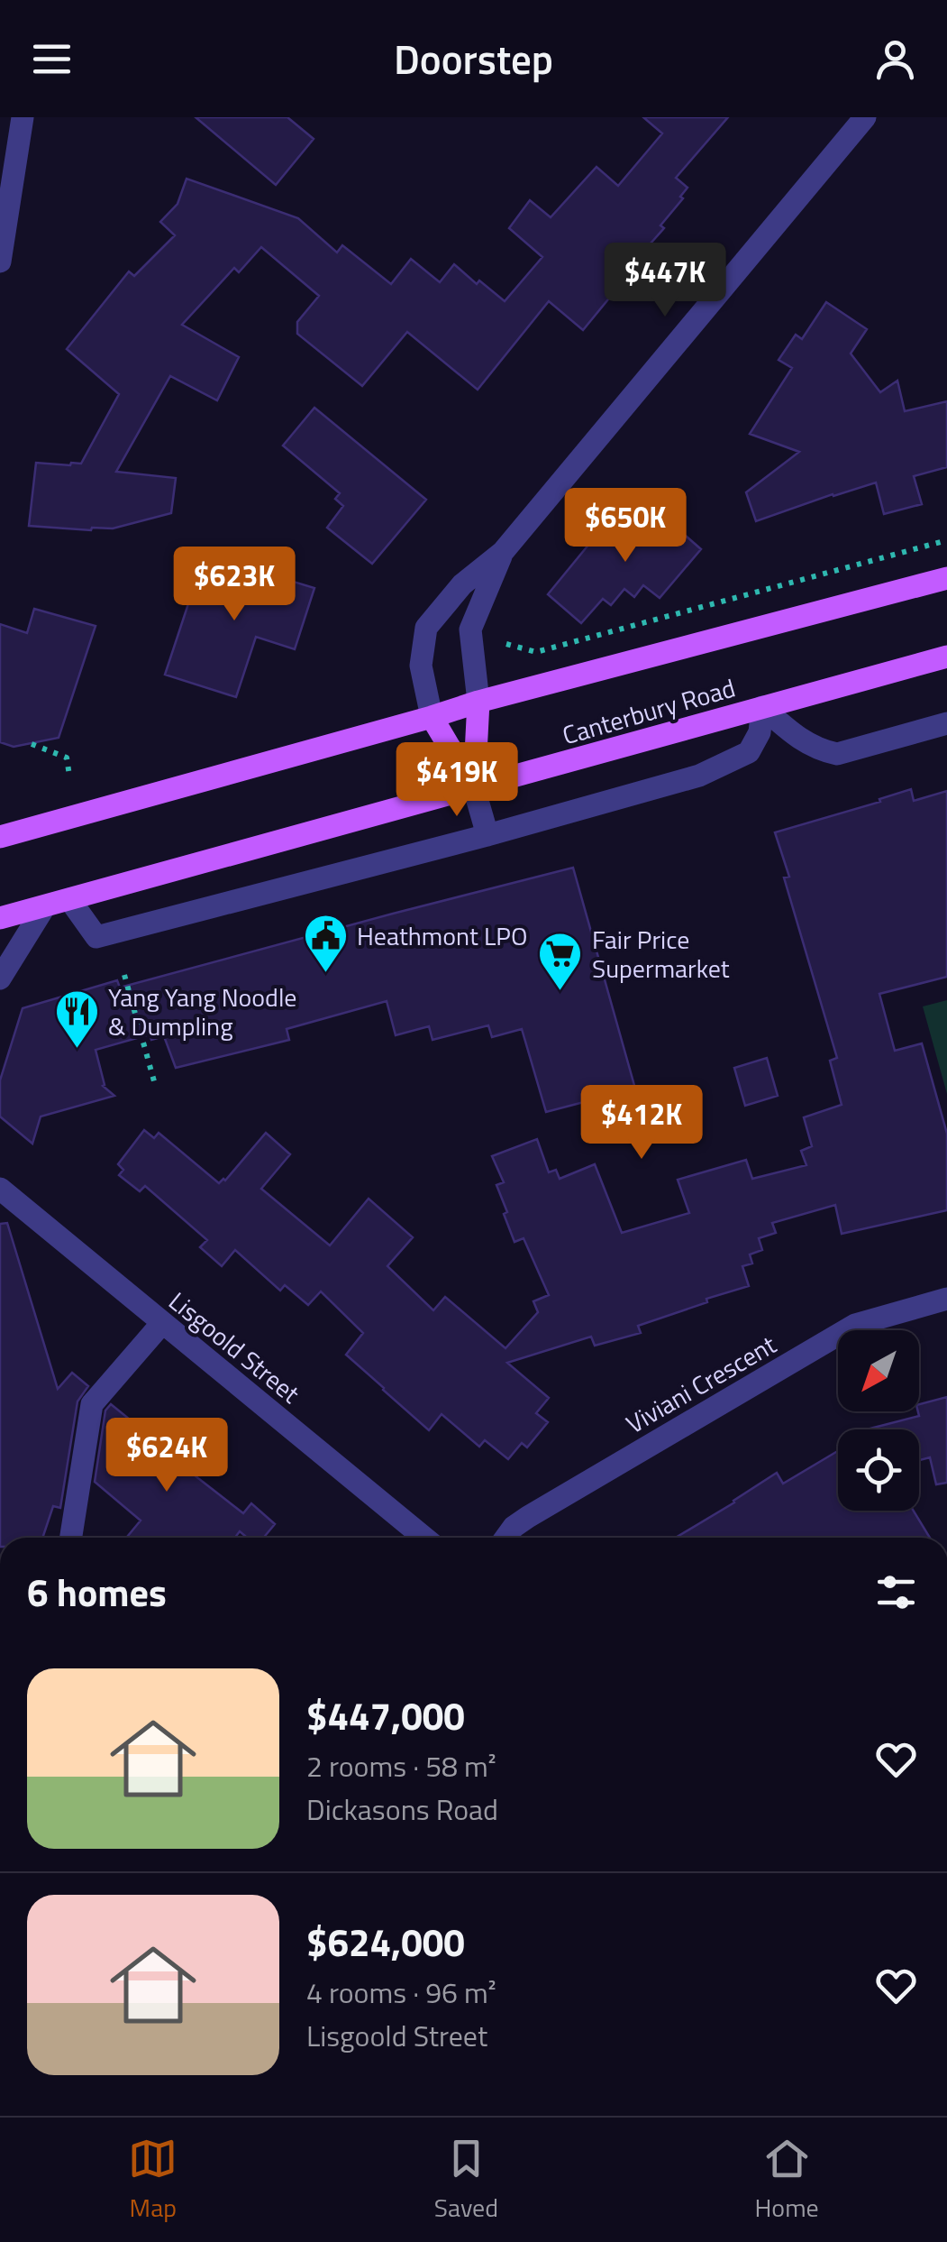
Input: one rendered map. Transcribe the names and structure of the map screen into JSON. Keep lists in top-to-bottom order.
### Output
{
  "streets": {
    "main road": ["Canterbury Road"],
    "street": ["Lisgoold Street", "Viviani Crescent"]
  },
  "places": {
    "public building": ["Heathmont LPO"],
    "supermarket": ["Fair Price Supermarket"],
    "restaurant": ["Yang Yang Noodle & Dumpling"]
  },
  "north": "bottom left",
  "page": {
    "header": "Doorstep",
    "price": [
      "$447K",
      "$650K",
      "$623K",
      "$419K",
      "$412K",
      "$624K"
    ],
    "heading": "6 homes",
    "list": [
      {
        "name": "$447,000",
        "note": "2 rooms · 58 m² · Dickasons Road"
      },
      {
        "name": "$624,000",
        "note": "4 rooms · 96 m² · Lisgoold Street"
      }
    ],
    "tabs": ["Map", "Saved", "Home"]
  }
}
